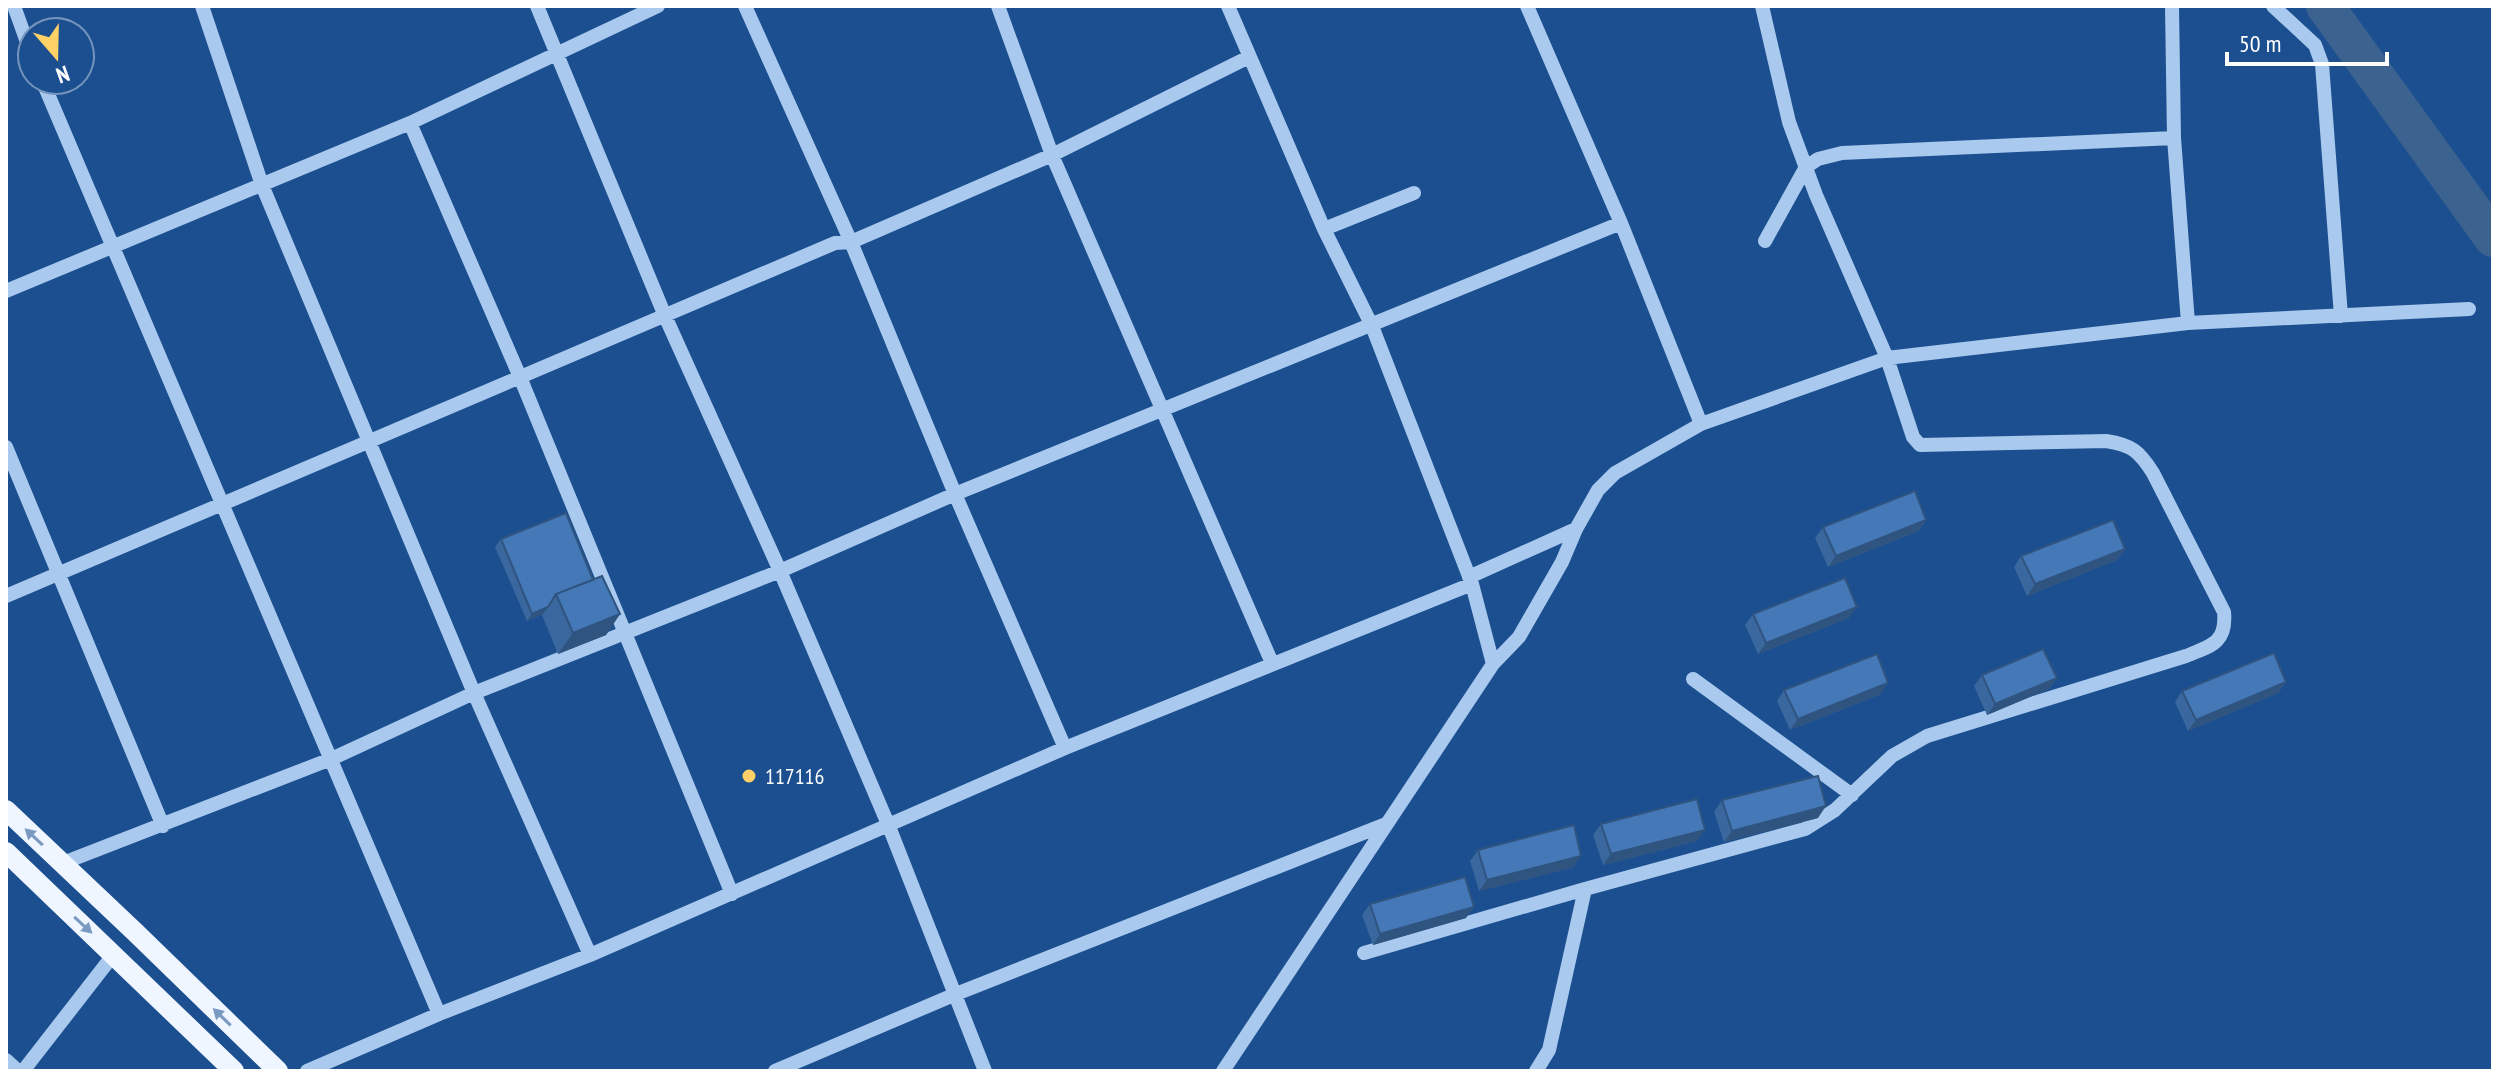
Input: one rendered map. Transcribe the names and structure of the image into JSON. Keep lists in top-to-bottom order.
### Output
{
  "places": ["117116"],
  "scale_bar": "50 m",
  "north": "bottom"
}
